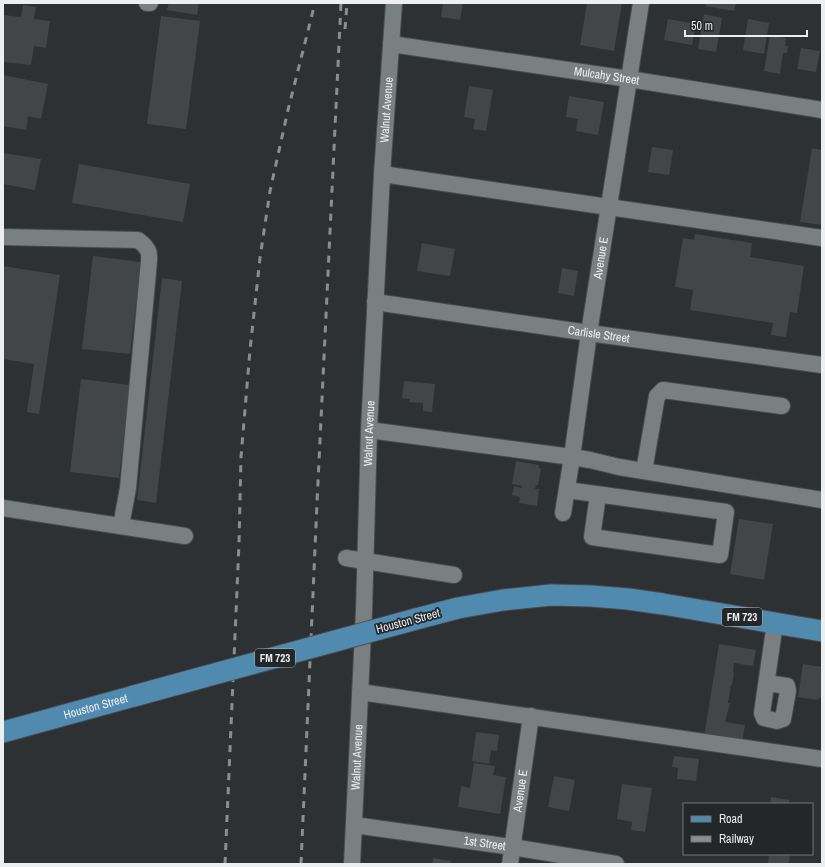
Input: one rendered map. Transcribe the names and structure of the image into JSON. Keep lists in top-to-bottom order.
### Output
{
  "streets": {
    "main road": ["FM 723", "Houston Street"],
    "street": [
      "Mulcahy Street",
      "Walnut Avenue",
      "Avenue E",
      "Carlisle Street",
      "1st Street"
    ]
  },
  "crossings": [
    ["Mulcahy Street", "Walnut Avenue"],
    ["Mulcahy Street", "Avenue E"],
    ["Walnut Avenue", "Carlisle Street"],
    ["Walnut Avenue", "1st Street"],
    ["Avenue E", "Carlisle Street"],
    ["Avenue E", "1st Street"]
  ],
  "legend": ["Road", "Railway"],
  "scale_bar": "50 m"
}
